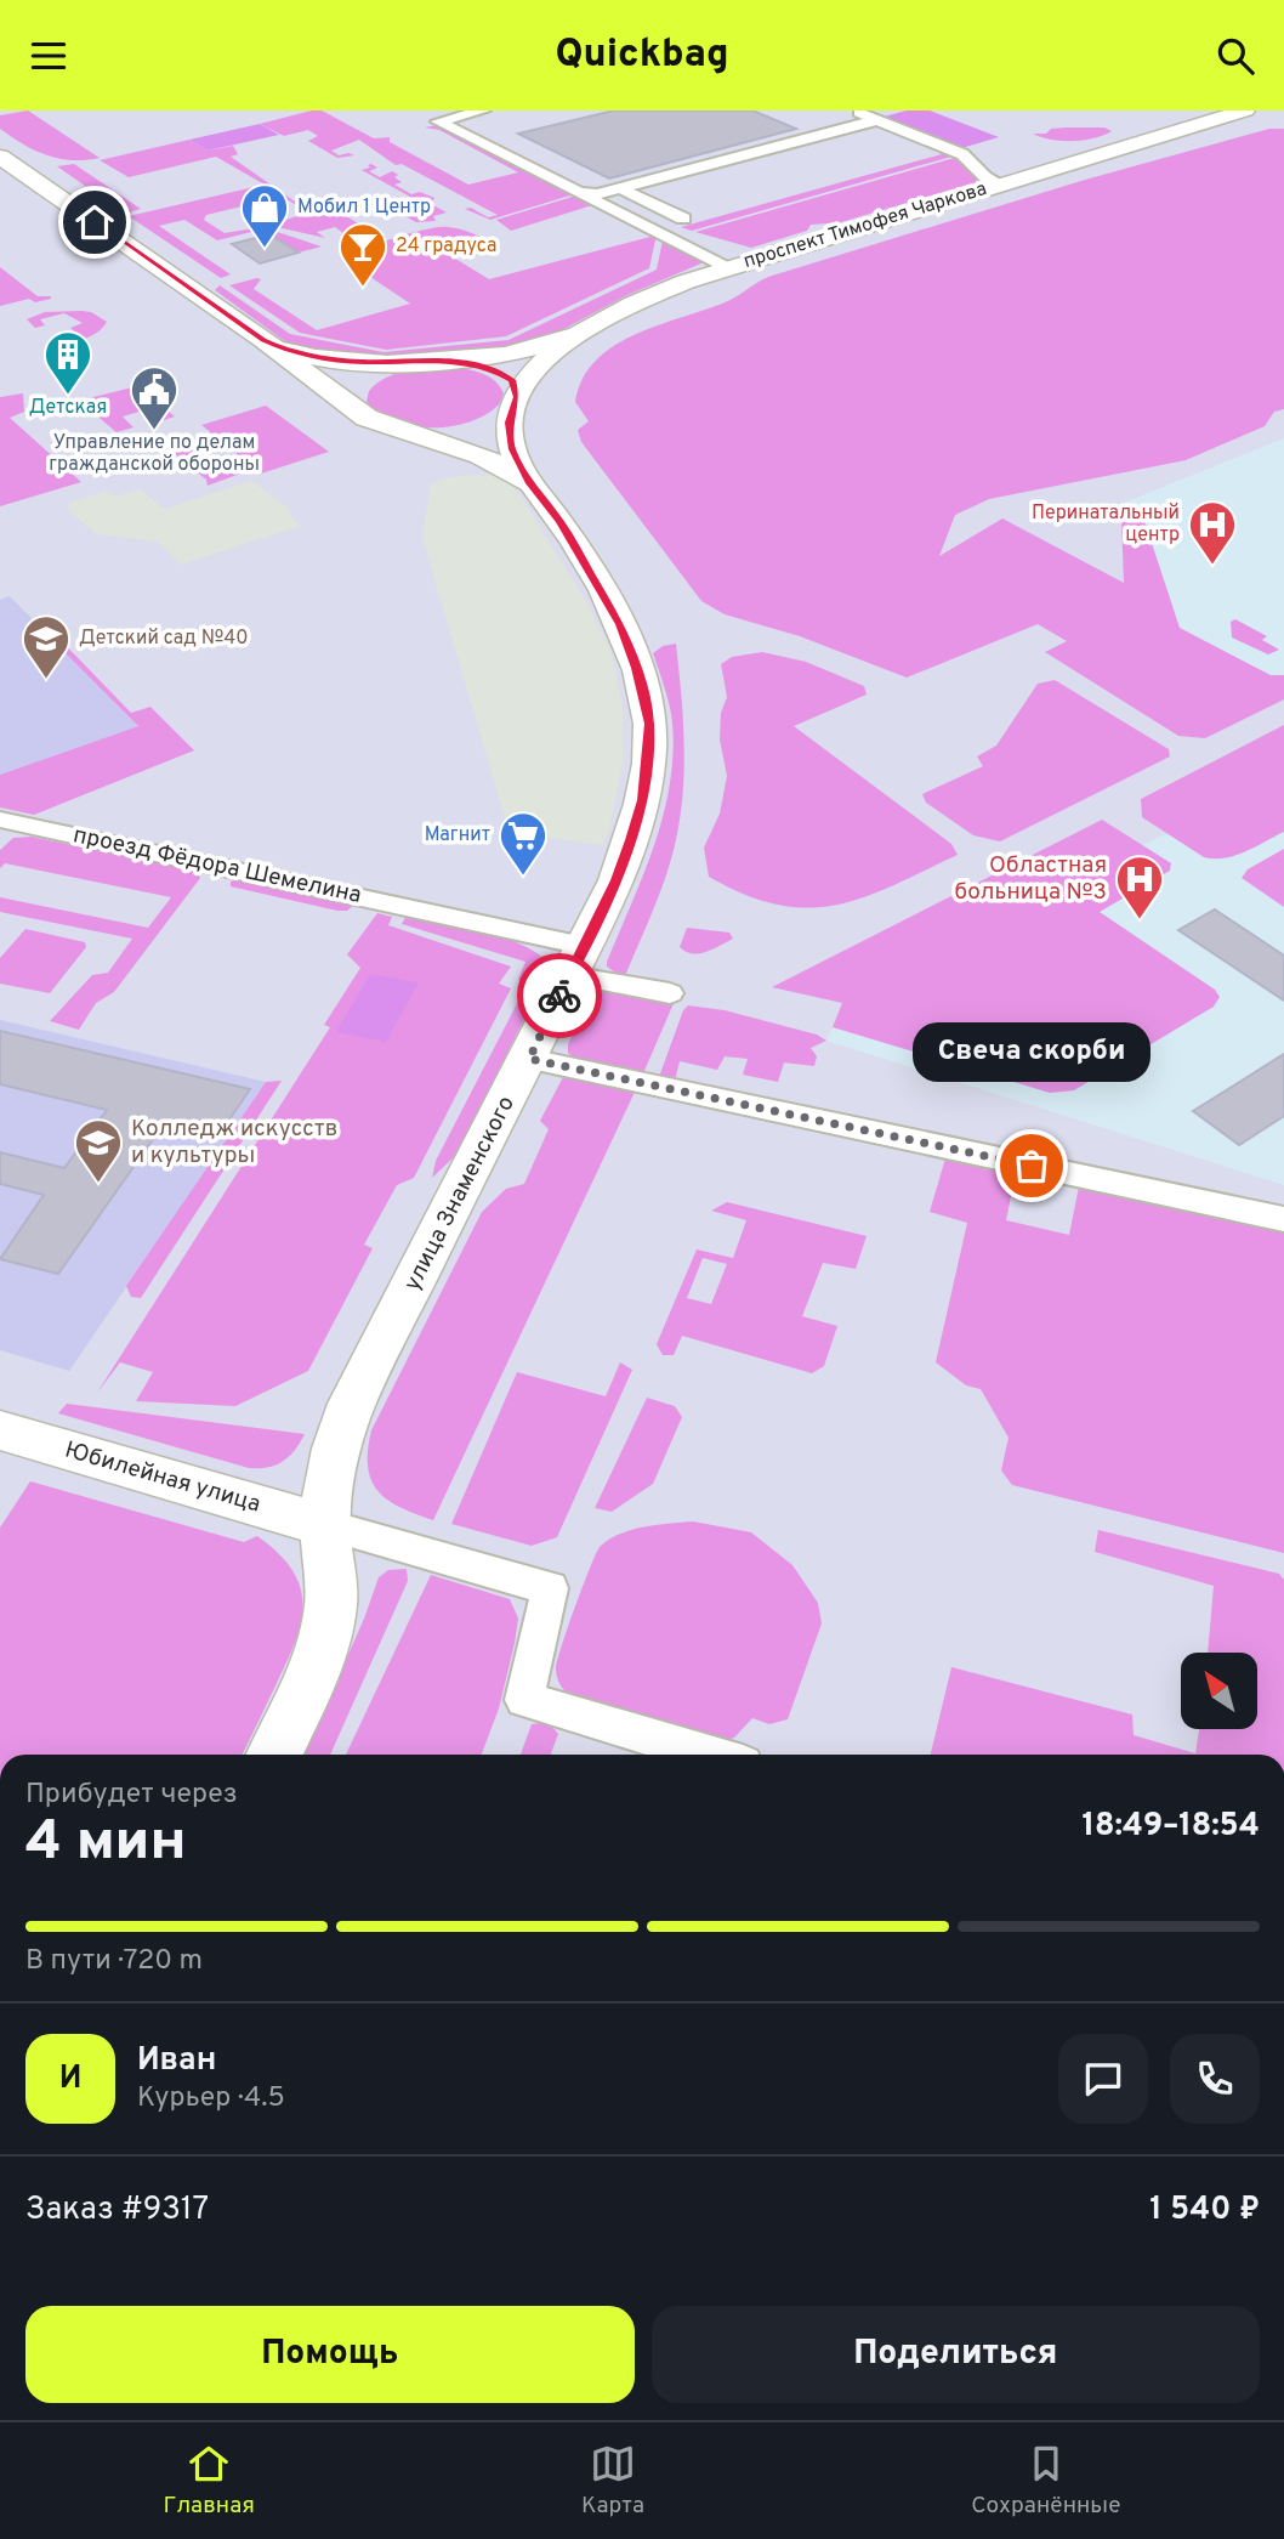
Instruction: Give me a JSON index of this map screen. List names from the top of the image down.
{
  "streets": {
    "main road": ["проспект Тимофея Чаркова", "улица Знаменского", "Юбилейная улица"],
    "street": ["проезд Фёдора Шемелина"]
  },
  "crossings": [
    ["проспект Тимофея Чаркова", "улица Знаменского"],
    ["проезд Фёдора Шемелина", "улица Знаменского"],
    ["улица Знаменского", "Юбилейная улица"]
  ],
  "places": {
    "shop": ["Мобил 1 Центр"],
    "bar": ["24 градуса"],
    "building": ["Детская"],
    "public building": ["Управление по делам гражданской обороны"],
    "hospital": ["Перинатальный центр", "Областная больница №3"],
    "school or university": ["Детский сад №40", "Колледж искусств и культуры"],
    "supermarket": ["Магнит"],
    "other": ["Свеча скорби"]
  },
  "north": "top left",
  "page": {
    "header": "Quickbag",
    "bubble": "Свеча скорби",
    "heading": ["4 мин", "Прибудет через", "18:49–18:54"],
    "panel": [
      "Иван",
      "Курьер · 4.5",
      "Заказ #9317",
      "1 540 ₽"
    ],
    "bar": "В пути · 720 m",
    "round": "И",
    "buttons": ["Помощь", "Поделиться"],
    "tabs": ["Главная", "Карта", "Сохранённые"]
  }
}
